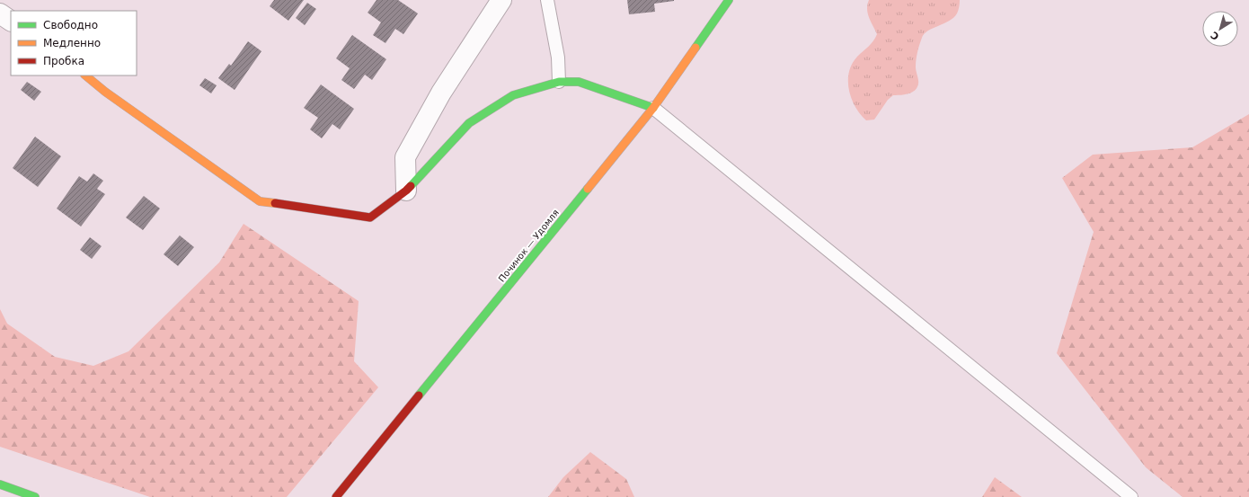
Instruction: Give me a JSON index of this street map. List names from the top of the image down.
{
  "streets": {
    "street": ["Починок — Удомля"]
  },
  "legend": ["Свободно", "Медленно", "Пробка"],
  "north": "bottom left"
}
